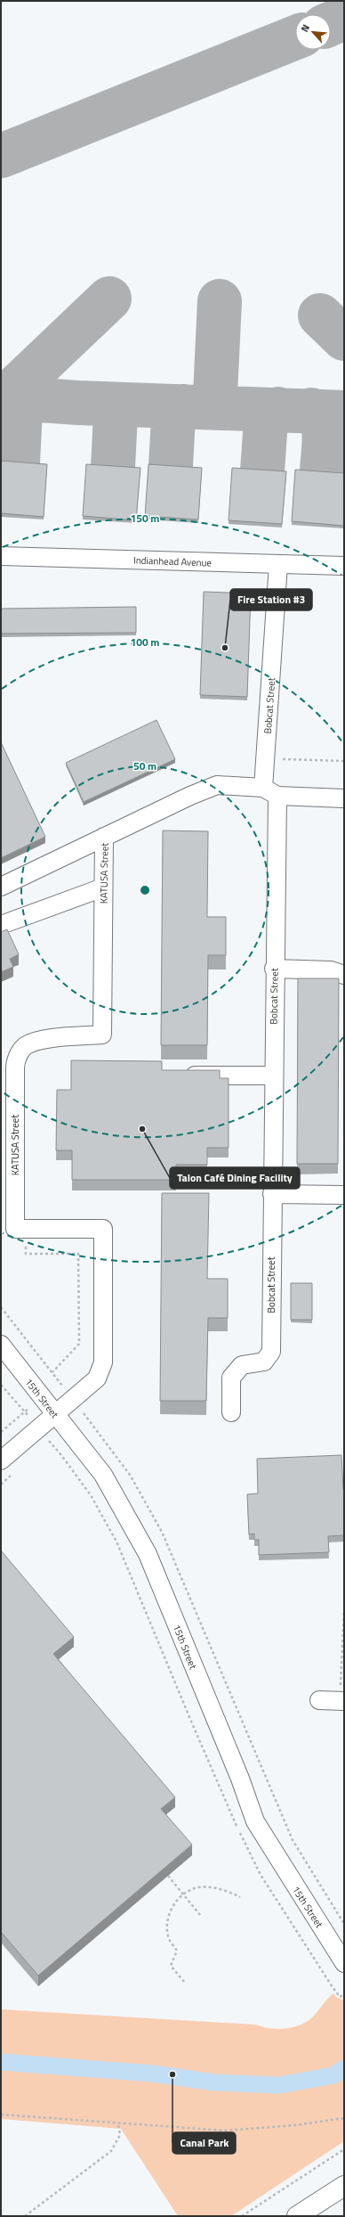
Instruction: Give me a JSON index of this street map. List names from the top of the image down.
{
  "streets": {
    "street": [
      "Indianhead Avenue",
      "Bobcat Street",
      "KATUSA Street",
      "15th Street"
    ]
  },
  "crossings": [
    ["Indianhead Avenue", "Bobcat Street"]
  ],
  "places": ["Fire Station #3", "Talon Café Dining Facility", "Canal Park"],
  "north": "top left",
  "rings": ["150 m", "100 m", "50 m"]
}
